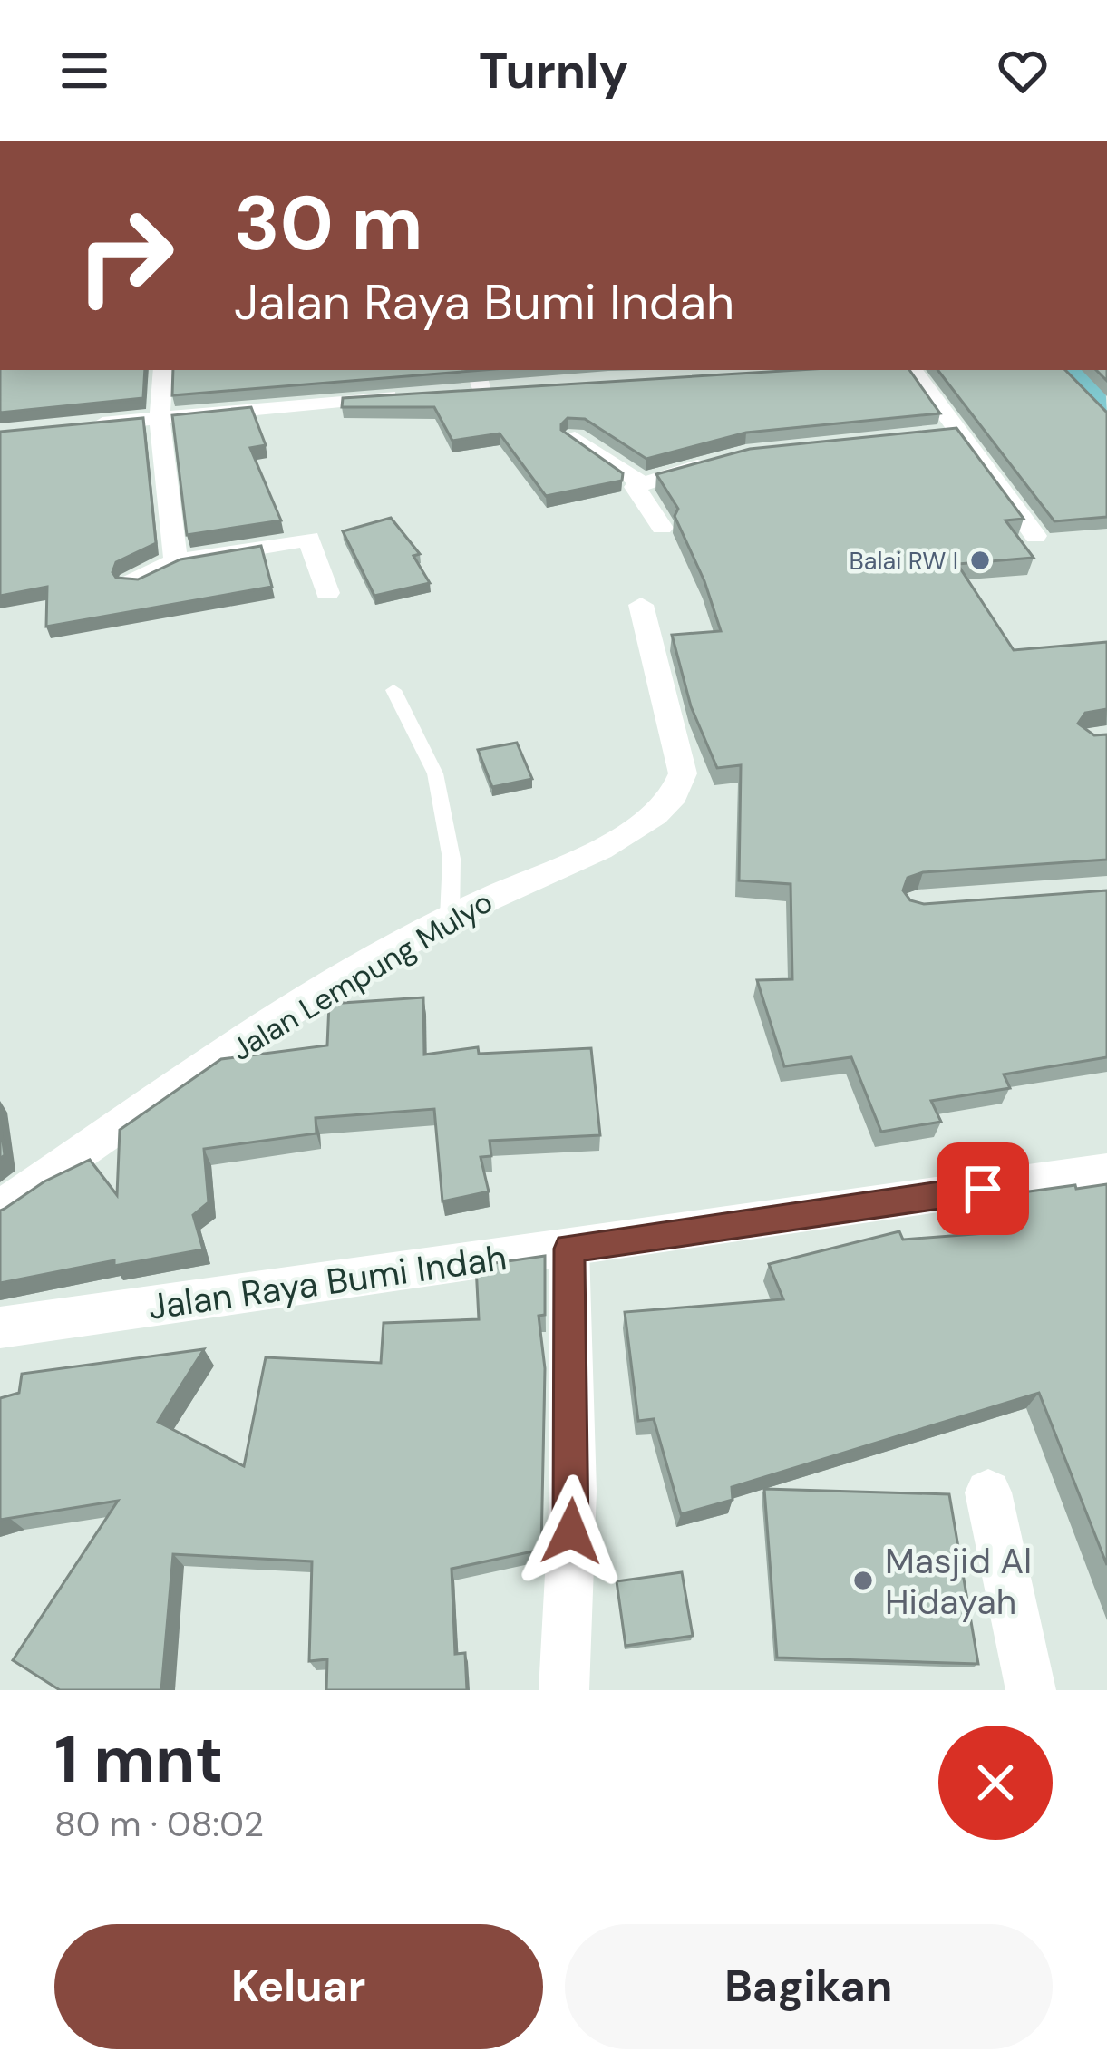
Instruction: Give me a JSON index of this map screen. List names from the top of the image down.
{
  "streets": {
    "street": ["Jalan Lempung Mulyo", "Jalan Raya Bumi Indah"]
  },
  "places": ["Balai RW I", "Masjid Al Hidayah"],
  "page": {
    "header": "Turnly",
    "turn": ["30 m", "Jalan Raya Bumi Indah"],
    "heading": ["1 mnt", "80 m · 08:02"],
    "buttons": ["Keluar", "Bagikan"]
  }
}
